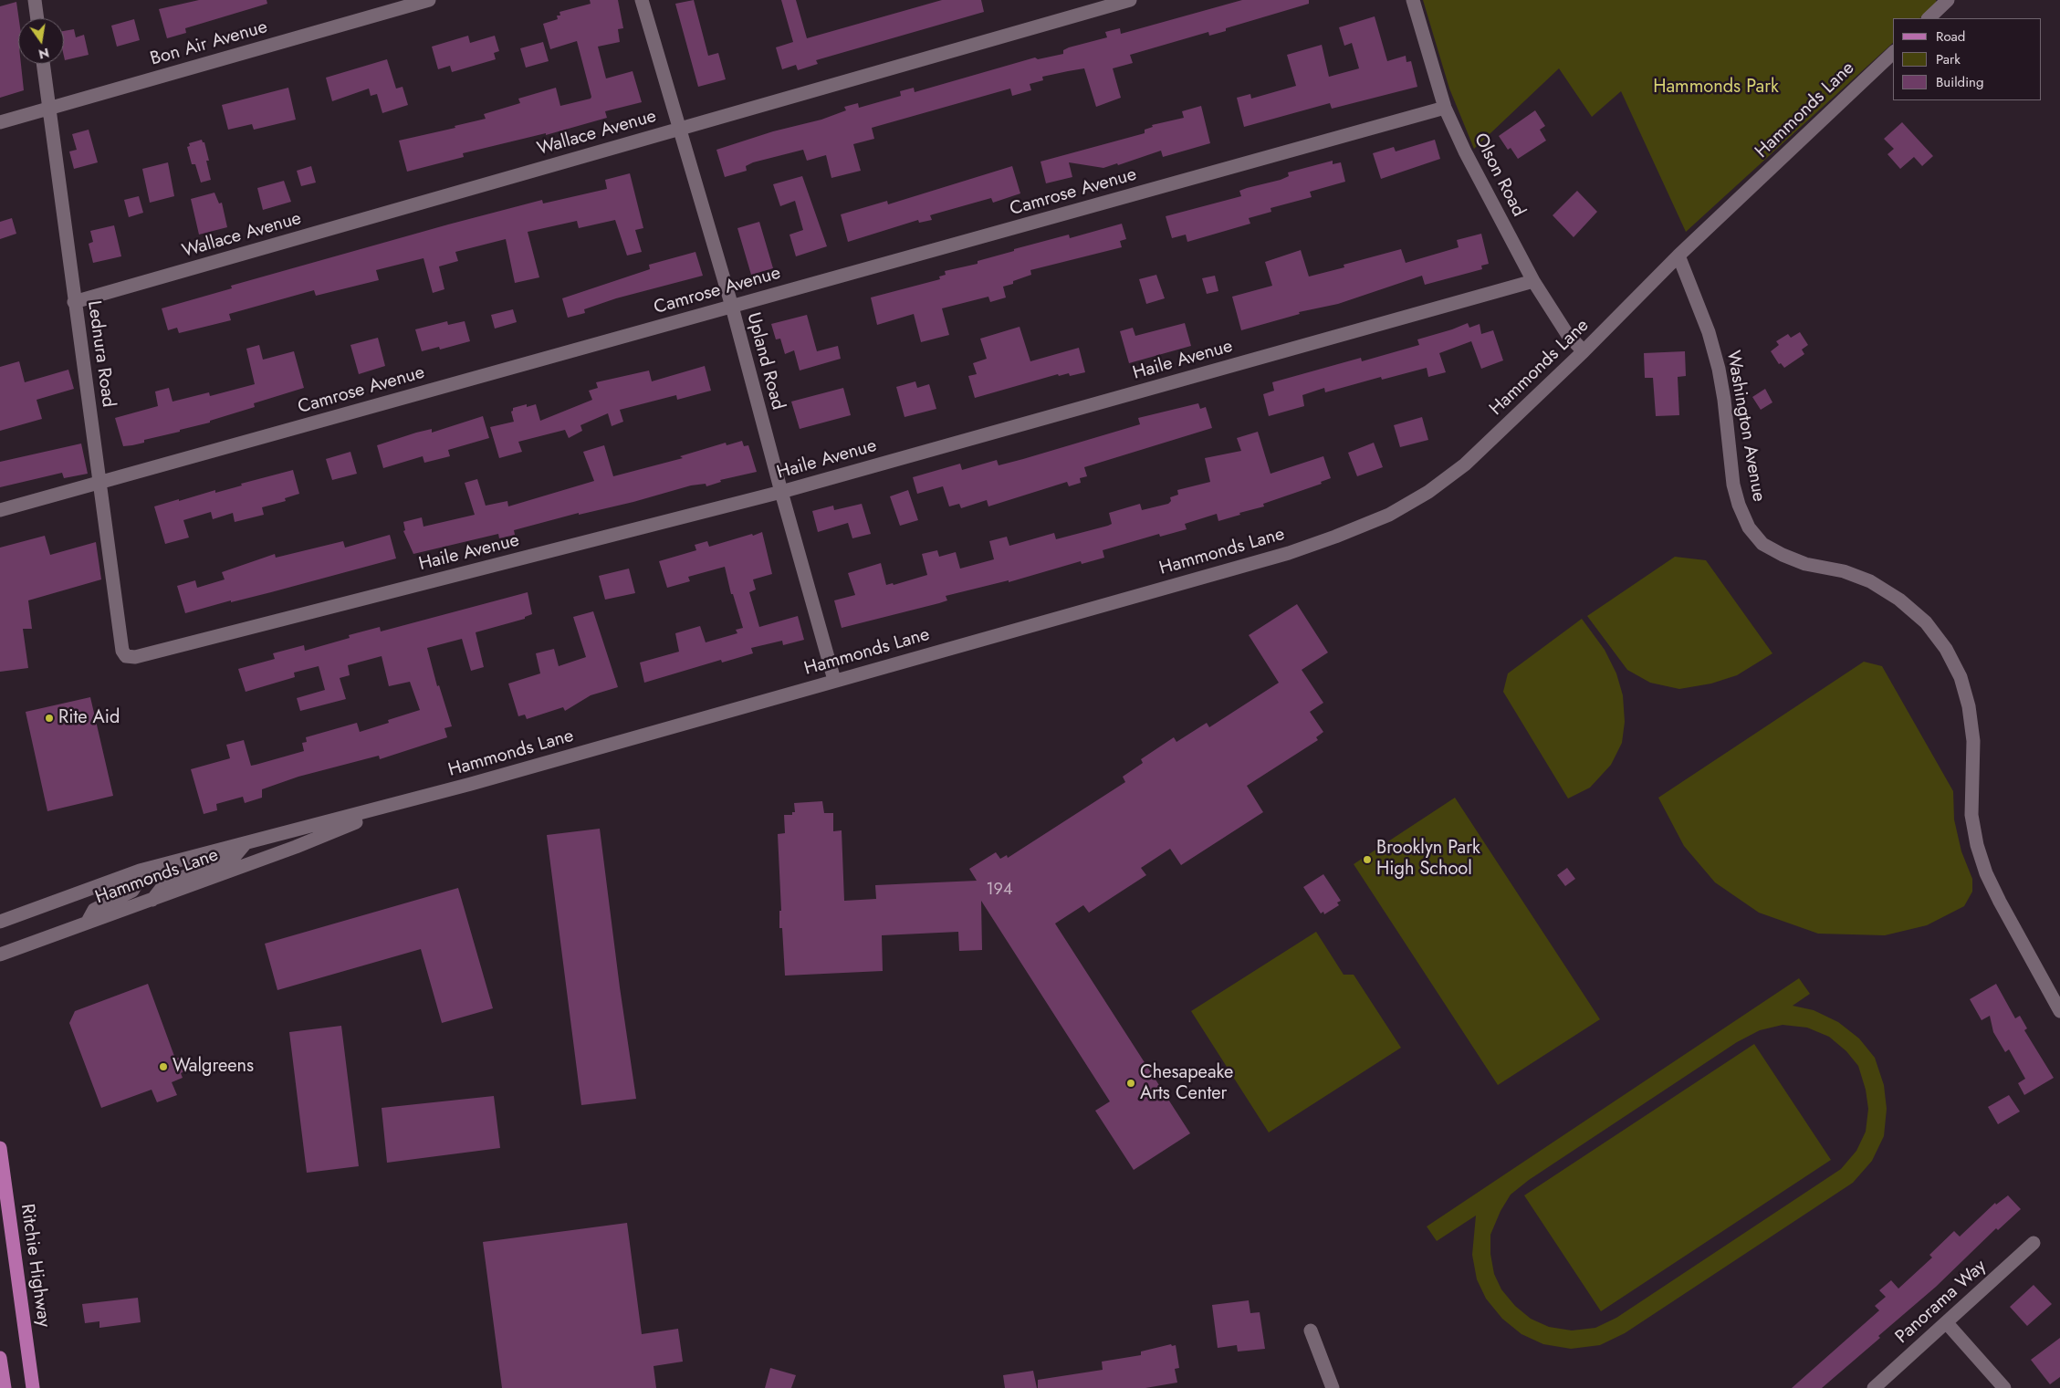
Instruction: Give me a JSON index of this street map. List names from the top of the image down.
{
  "streets": {
    "main road": ["Ritchie Highway"],
    "street": [
      "Bon Air Avenue",
      "Hammonds Lane",
      "Wallace Avenue",
      "Olson Road",
      "Camrose Avenue",
      "Lednura Road",
      "Haile Avenue",
      "Upland Road",
      "Washington Avenue",
      "Panorama Way"
    ]
  },
  "crossings": [
    ["Bon Air Avenue", "Lednura Road"],
    ["Hammonds Lane", "Olson Road"],
    ["Hammonds Lane", "Upland Road"],
    ["Hammonds Lane", "Washington Avenue"],
    ["Wallace Avenue", "Lednura Road"],
    ["Wallace Avenue", "Upland Road"],
    ["Olson Road", "Camrose Avenue"],
    ["Olson Road", "Haile Avenue"],
    ["Camrose Avenue", "Lednura Road"],
    ["Camrose Avenue", "Upland Road"],
    ["Lednura Road", "Haile Avenue"],
    ["Haile Avenue", "Upland Road"]
  ],
  "parks": ["Hammonds Park"],
  "places": [
    "Rite Aid",
    "Brooklyn Park High School",
    "Walgreens",
    "Chesapeake Arts Center"
  ],
  "house_numbers": ["194"],
  "legend": ["Road", "Park", "Building"],
  "north": "bottom"
}
